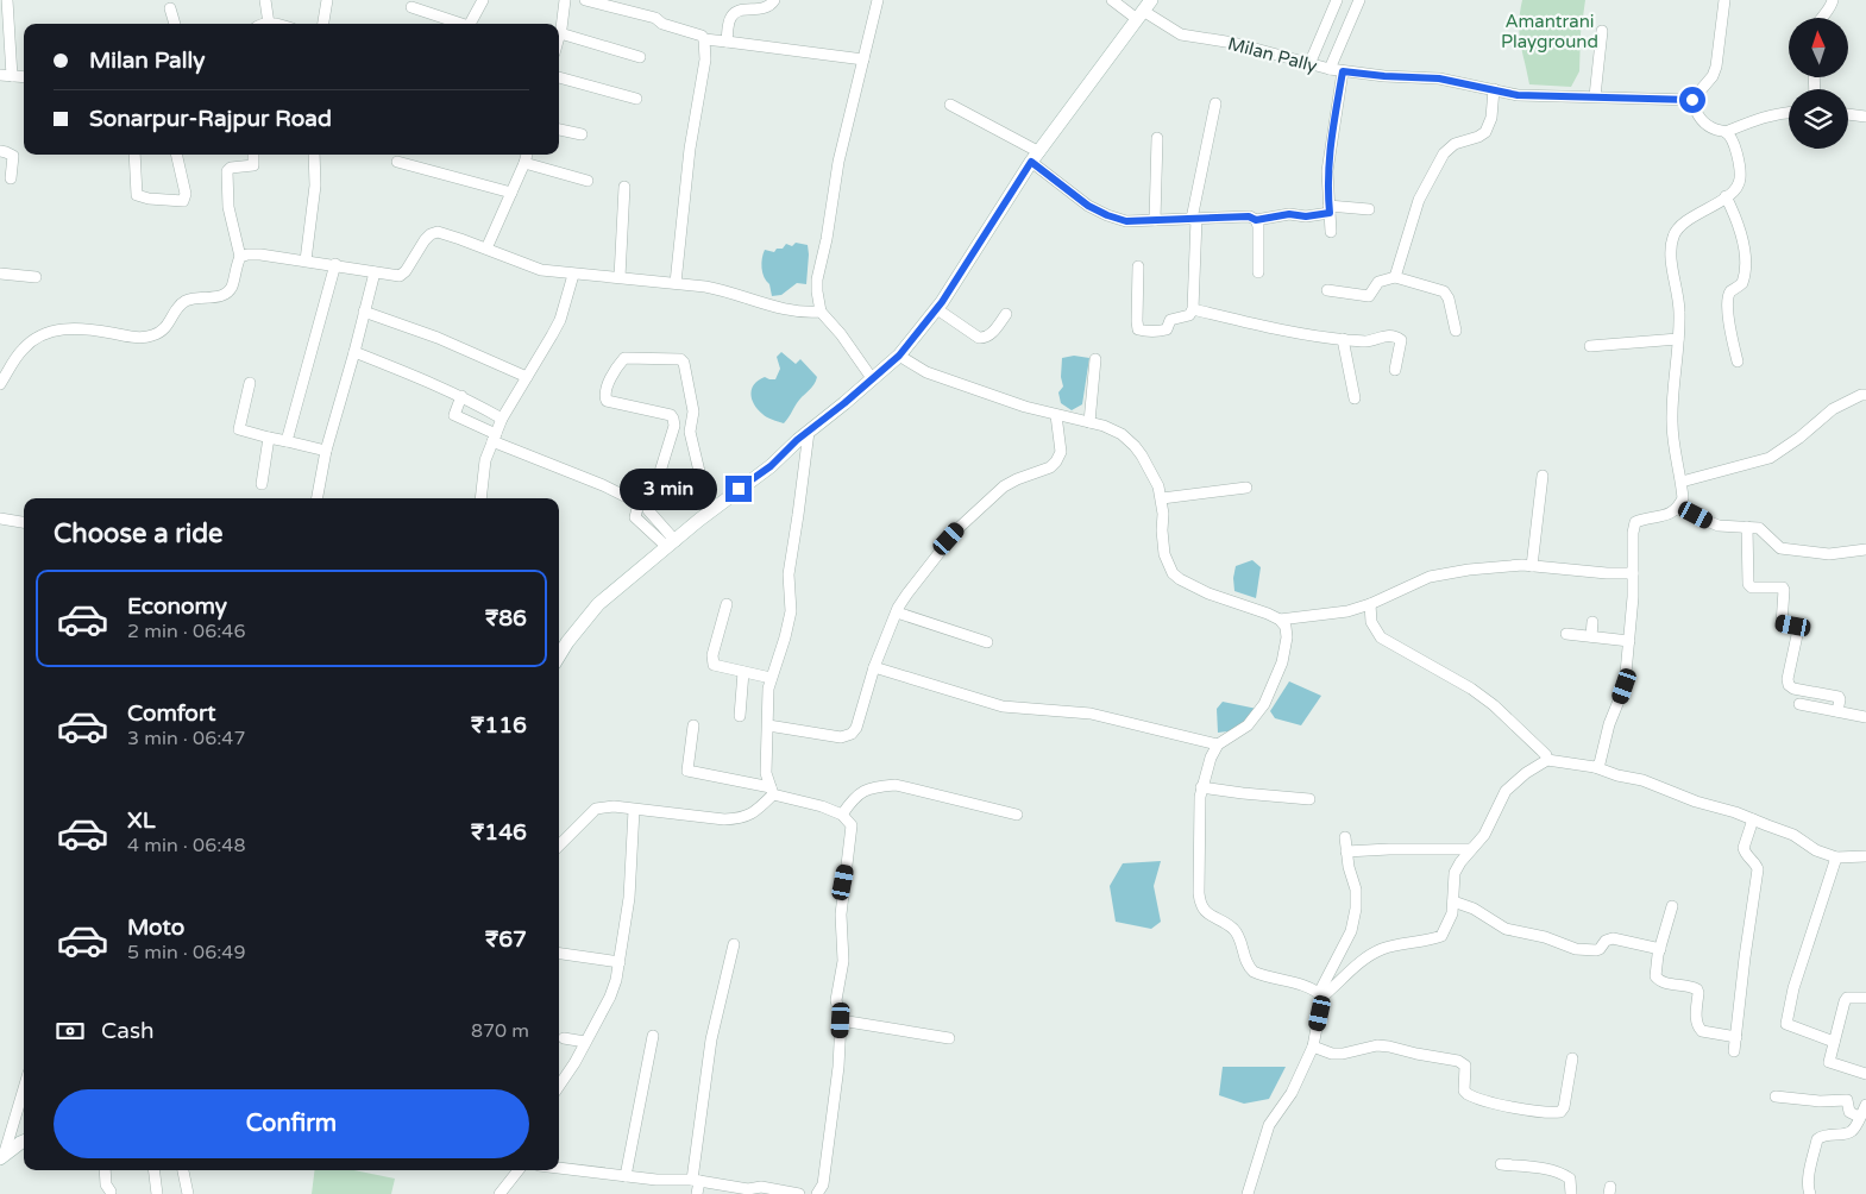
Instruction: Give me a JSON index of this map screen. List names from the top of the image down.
{
  "streets": {
    "street": ["Milan Pally"]
  },
  "parks": ["Amantrani Playground"],
  "north": "top",
  "page": {
    "banner": ["Milan Pally", "Sonarpur-Rajpur Road"],
    "bubble": "3 min",
    "heading": "Choose a ride",
    "list": [
      {
        "name": "Economy",
        "note": "2 min · 06:46",
        "value": "₹86"
      },
      {
        "name": "Comfort",
        "note": "3 min · 06:47",
        "value": "₹116"
      },
      {
        "name": "XL",
        "note": "4 min · 06:48",
        "value": "₹146"
      },
      {
        "name": "Moto",
        "note": "5 min · 06:49",
        "value": "₹67"
      }
    ],
    "pay": ["Cash", "870 m"],
    "buttons": "Confirm"
  }
}
